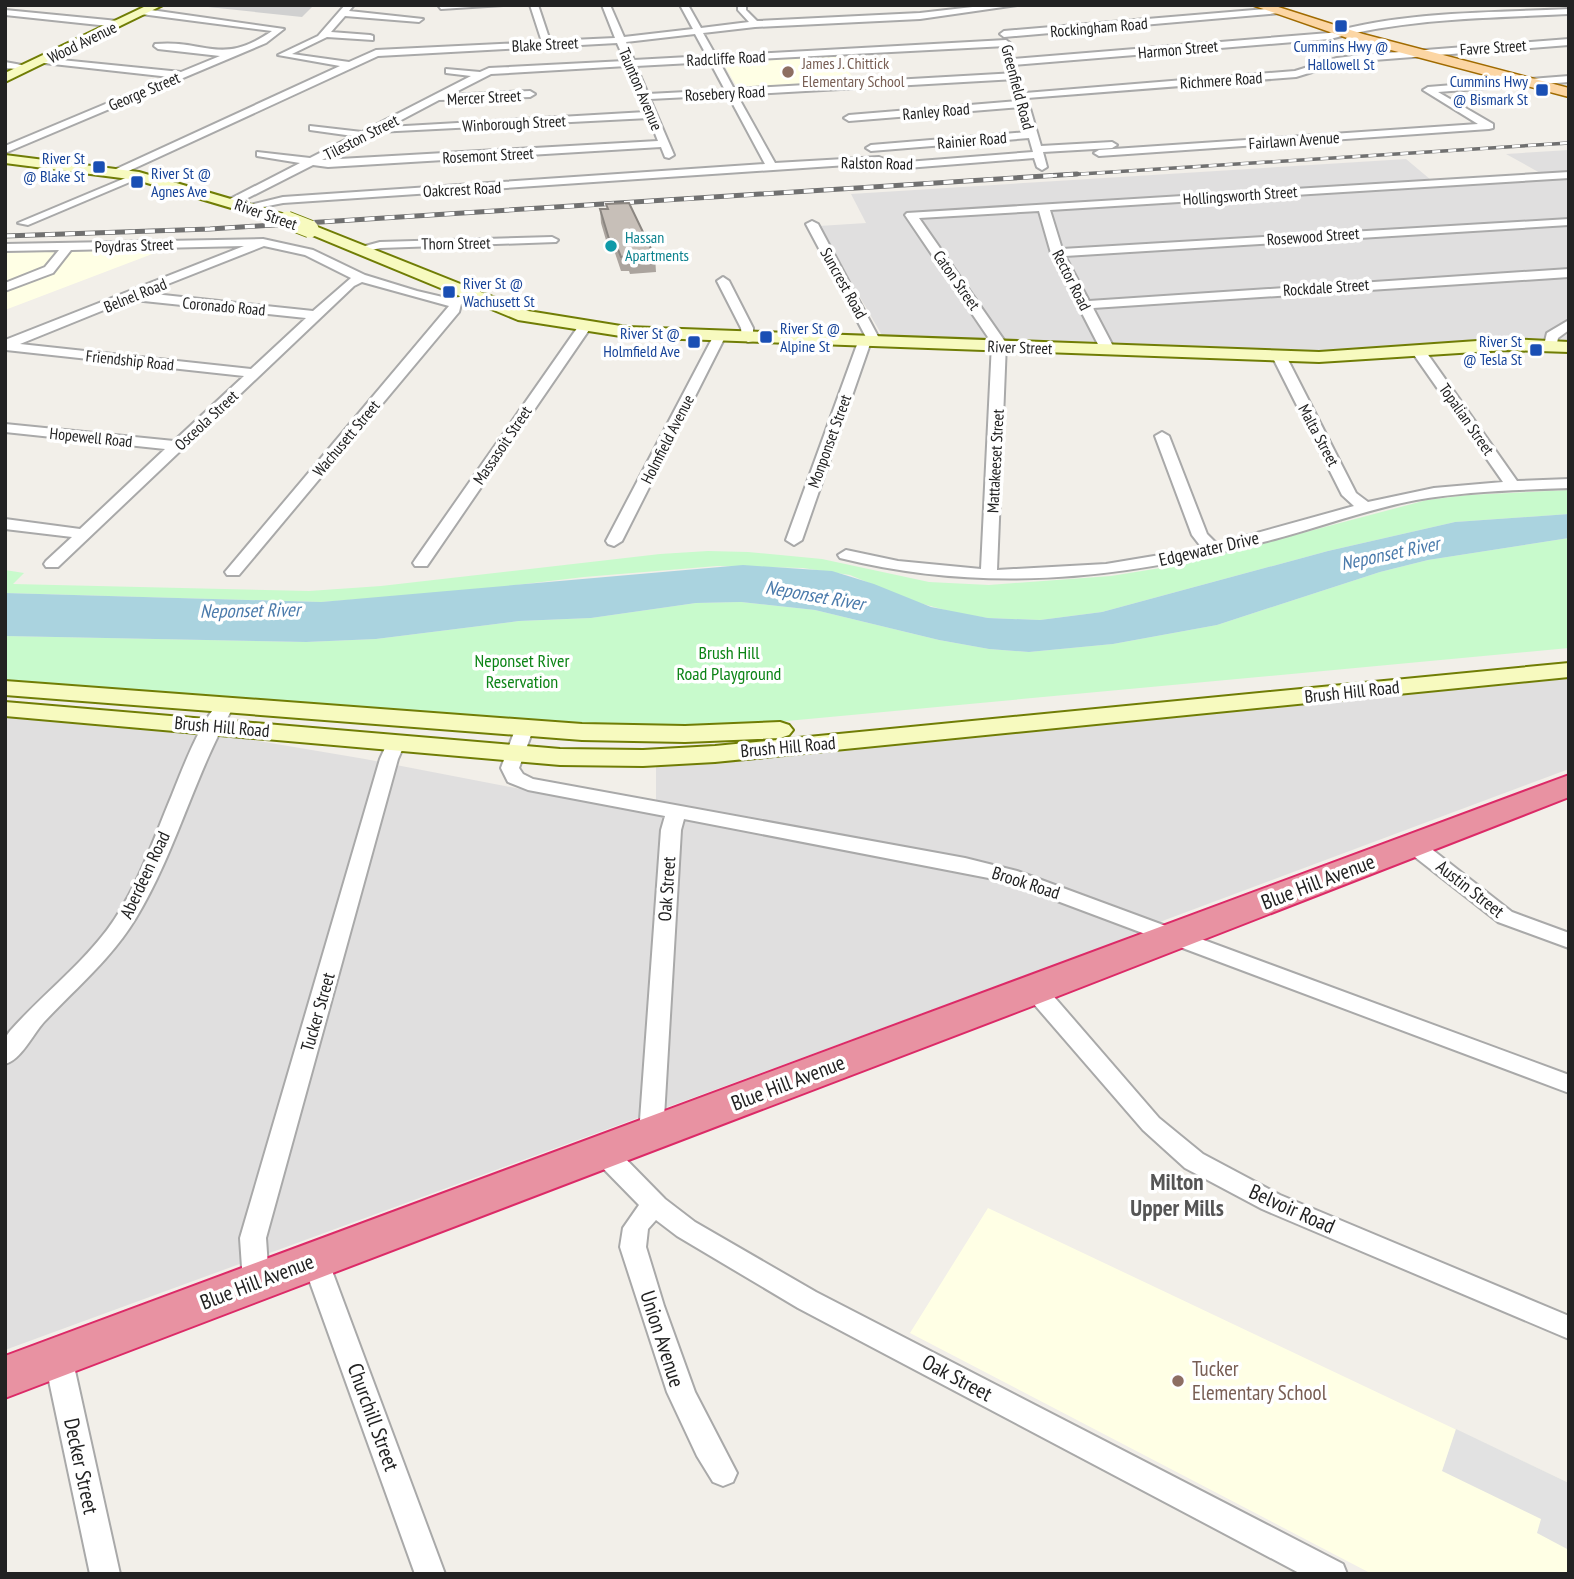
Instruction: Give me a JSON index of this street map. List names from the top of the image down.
{
  "streets": {
    "highway": ["Blue Hill Avenue"],
    "main road": ["Wood Avenue", "River Street", "Brush Hill Road"],
    "street": [
      "Rockingham Road",
      "Blake Street",
      "Favre Street",
      "Harmon Street",
      "Radcliffe Road",
      "Richmere Road",
      "Greenfield Road",
      "Taunton Avenue",
      "George Street",
      "Rosebery Road",
      "Mercer Street",
      "Ranley Road",
      "Winborough Street",
      "Tileston Street",
      "Rainier Road",
      "Fairlawn Avenue",
      "Rosemont Street",
      "Ralston Road",
      "Oakcrest Road",
      "Hollingsworth Street",
      "Rosewood Street",
      "Thorn Street",
      "Poydras Street",
      "Caton Street",
      "Rector Road",
      "Suncrest Road",
      "Rockdale Street",
      "Belnel Road",
      "Coronado Road",
      "Friendship Road",
      "Topalian Street",
      "Osceola Street",
      "Malta Street",
      "Hopewell Road",
      "Wachusett Street",
      "Holmfield Avenue",
      "Monponset Street",
      "Massasoit Street",
      "Mattakeeset Street",
      "Edgewater Drive",
      "Aberdeen Road",
      "Brook Road",
      "Oak Street",
      "Austin Street",
      "Tucker Street",
      "Belvoir Road",
      "Union Avenue",
      "Churchill Street",
      "Decker Street"
    ]
  },
  "crossings": [
    ["Rockingham Road", "Radcliffe Road"],
    ["Rockingham Road", "Greenfield Road"],
    ["Wood Avenue", "George Street"],
    ["Blake Street", "Greenfield Road"],
    ["Blake Street", "Taunton Avenue"],
    ["Blake Street", "River Street"],
    ["Favre Street", "Richmere Road"],
    ["Harmon Street", "Greenfield Road"],
    ["Radcliffe Road", "Greenfield Road"],
    ["Radcliffe Road", "Taunton Avenue"],
    ["Radcliffe Road", "Tileston Street"],
    ["Richmere Road", "Greenfield Road"],
    ["Richmere Road", "Ranley Road"],
    ["Greenfield Road", "Rosebery Road"],
    ["Greenfield Road", "Ranley Road"],
    ["Greenfield Road", "Rainier Road"],
    ["Greenfield Road", "Ralston Road"],
    ["Taunton Avenue", "Rosebery Road"],
    ["Taunton Avenue", "Winborough Street"],
    ["Taunton Avenue", "Rosemont Street"],
    ["Taunton Avenue", "Ralston Road"],
    ["Taunton Avenue", "Oakcrest Road"],
    ["Mercer Street", "Tileston Street"],
    ["Ranley Road", "Rainier Road"],
    ["Winborough Street", "Tileston Street"],
    ["Tileston Street", "Rosemont Street"],
    ["Tileston Street", "River Street"],
    ["Ralston Road", "Oakcrest Road"],
    ["Oakcrest Road", "River Street"],
    ["Hollingsworth Street", "Caton Street"],
    ["Hollingsworth Street", "Rector Road"],
    ["River Street", "Thorn Street"],
    ["River Street", "Poydras Street"],
    ["River Street", "Caton Street"],
    ["River Street", "Rector Road"],
    ["River Street", "Suncrest Road"],
    ["River Street", "Belnel Road"],
    ["River Street", "Topalian Street"],
    ["River Street", "Osceola Street"],
    ["River Street", "Malta Street"],
    ["River Street", "Wachusett Street"],
    ["River Street", "Holmfield Avenue"],
    ["River Street", "Monponset Street"],
    ["River Street", "Massasoit Street"],
    ["River Street", "Mattakeeset Street"],
    ["Rosewood Street", "Rector Road"],
    ["Poydras Street", "Belnel Road"],
    ["Caton Street", "Mattakeeset Street"],
    ["Rector Road", "Rockdale Street"],
    ["Suncrest Road", "Monponset Street"],
    ["Belnel Road", "Coronado Road"],
    ["Belnel Road", "Friendship Road"],
    ["Coronado Road", "Osceola Street"],
    ["Friendship Road", "Osceola Street"],
    ["Topalian Street", "Edgewater Drive"],
    ["Osceola Street", "Hopewell Road"],
    ["Malta Street", "Edgewater Drive"],
    ["Mattakeeset Street", "Edgewater Drive"],
    ["Brush Hill Road", "Aberdeen Road"],
    ["Brush Hill Road", "Brook Road"],
    ["Brush Hill Road", "Tucker Street"],
    ["Blue Hill Avenue", "Brook Road"],
    ["Blue Hill Avenue", "Oak Street"],
    ["Blue Hill Avenue", "Austin Street"],
    ["Blue Hill Avenue", "Tucker Street"],
    ["Blue Hill Avenue", "Belvoir Road"],
    ["Blue Hill Avenue", "Churchill Street"],
    ["Blue Hill Avenue", "Decker Street"],
    ["Brook Road", "Oak Street"],
    ["Oak Street", "Union Avenue"]
  ],
  "districts": ["Milton Upper Mills"],
  "water": ["Neponset River"],
  "parks": ["Brush Hill Road Playground", "Neponset River Reservation"],
  "places": {
    "transit": [
      "Cummins Hwy @ Hallowell St",
      "Cummins Hwy @ Bismark St",
      "River St @ Blake St",
      "River St @ Agnes Ave",
      "River St @ Wachusett St",
      "River St @ Alpine St",
      "River St @ Holmfield Ave",
      "River St @ Tesla St"
    ],
    "other": ["James J. Chittick Elementary School", "Hassan Apartments", "Tucker Elementary School"]
  }
}
